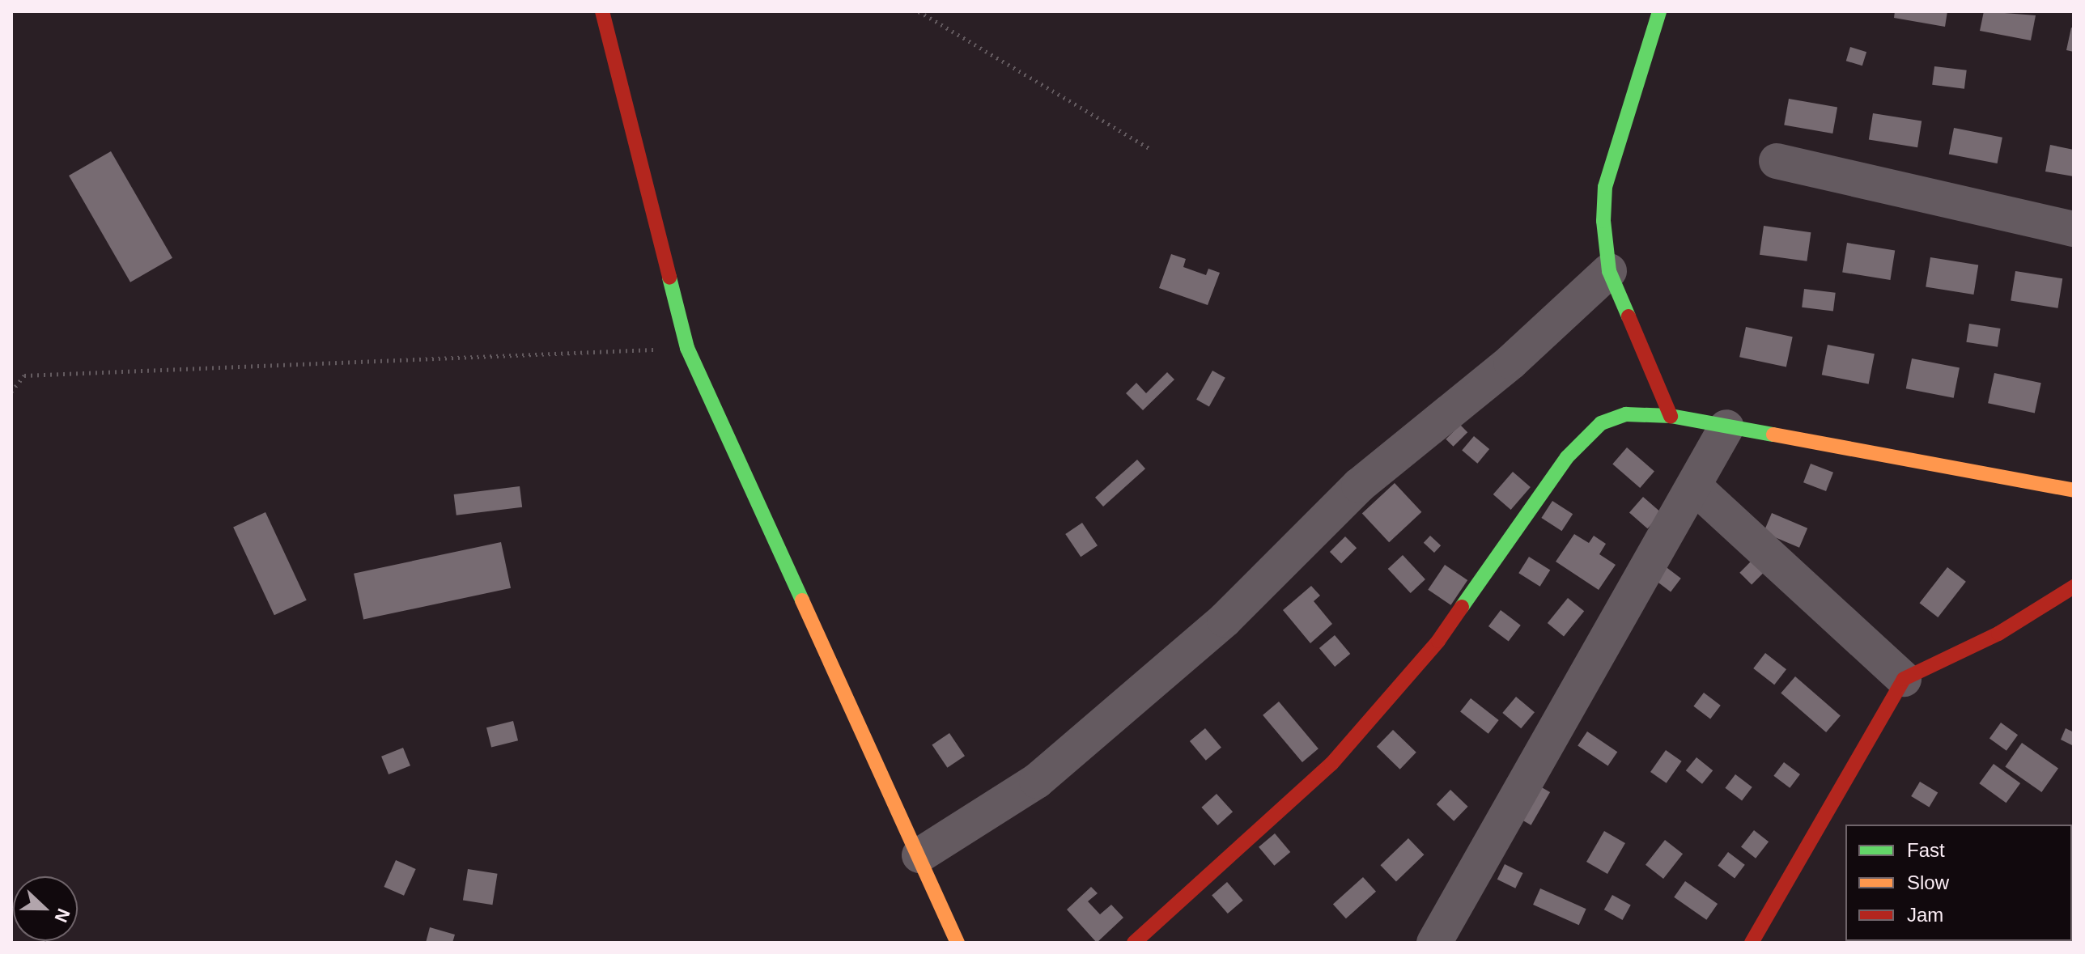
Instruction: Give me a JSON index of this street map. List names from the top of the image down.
{
  "legend": ["Fast", "Slow", "Jam"],
  "north": "right"
}
